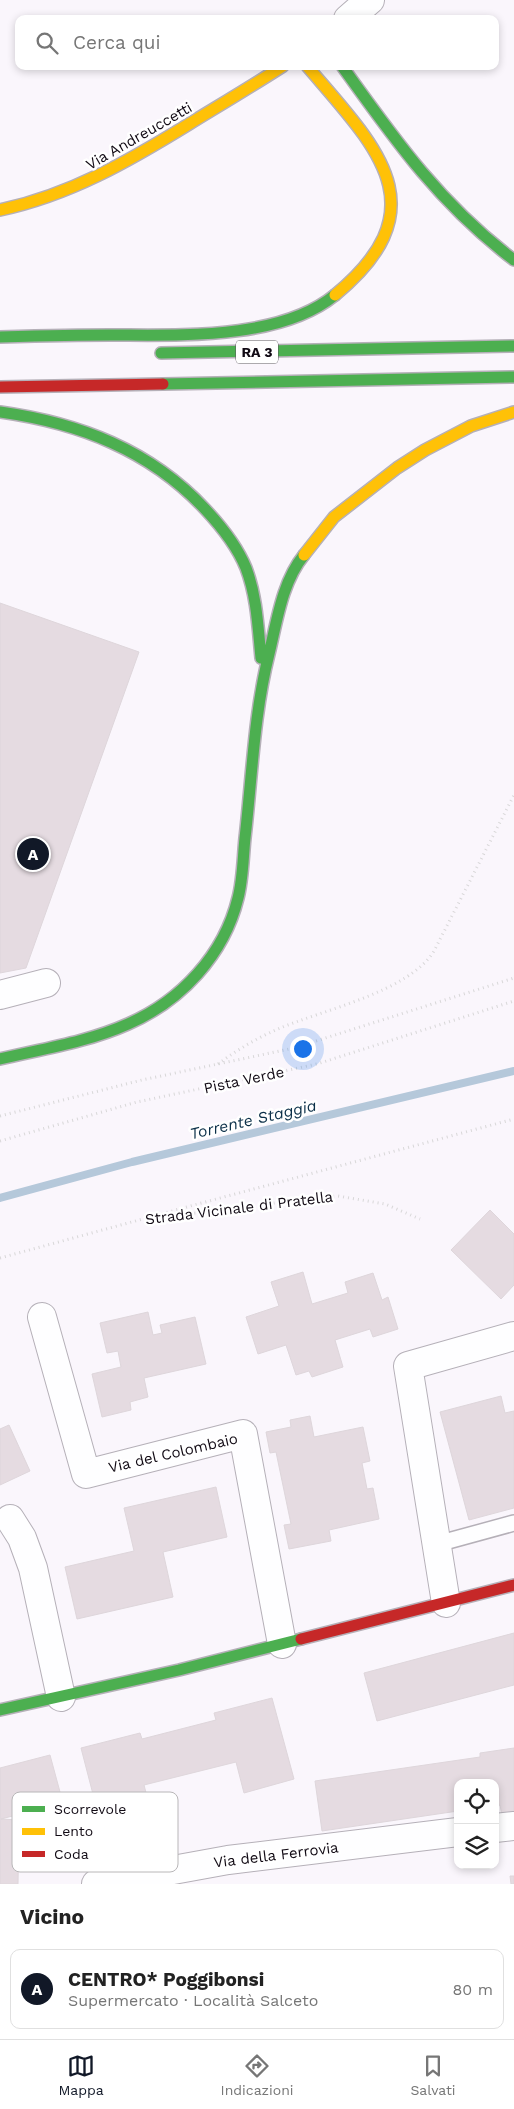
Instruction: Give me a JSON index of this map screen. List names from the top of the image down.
{
  "streets": {
    "main road": ["Via Andreuccetti", "RA 3"],
    "street": ["Via del Colombaio", "Via della Ferrovia"],
    "path": ["Pista Verde", "Strada Vicinale di Pratella"]
  },
  "water": ["Torrente Staggia"],
  "legend": ["Scorrevole", "Lento", "Coda"],
  "page": {
    "search": "Cerca qui",
    "pins": "A",
    "heading": "Vicino",
    "list": [
      {
        "mark": "A",
        "name": "CENTRO* Poggibonsi",
        "note": "Supermercato · Località Salceto",
        "value": "80 m"
      }
    ],
    "nav": ["Mappa", "Indicazioni", "Salvati"]
  }
}
